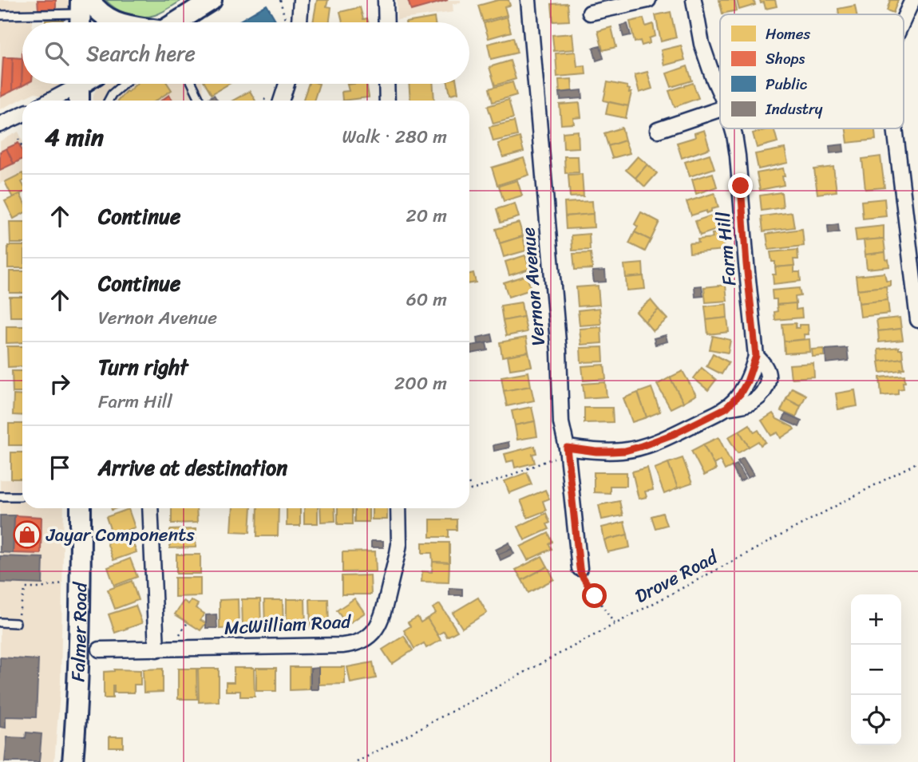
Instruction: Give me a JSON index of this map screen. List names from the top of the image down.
{
  "streets": {
    "main road": ["Falmer Road"],
    "street": ["Farm Hill", "Vernon Avenue", "McWilliam Road"],
    "path": ["Drove Road"]
  },
  "crossings": [
    ["Farm Hill", "Vernon Avenue"]
  ],
  "places": {
    "shop": ["Jayar Components"]
  },
  "legend": [
    "Homes",
    "Shops",
    "Public",
    "Industry"
  ],
  "page": {
    "search": "Search here",
    "heading": ["4 min", "Walk · 280 m"],
    "list": [
      ["Continue", "20 m"],
      ["Continue", "Vernon Avenue", "60 m"],
      ["Turn right", "Farm Hill", "200 m"],
      "Arrive at destination"
    ],
    "map_buttons": ["+", "−"]
  }
}
